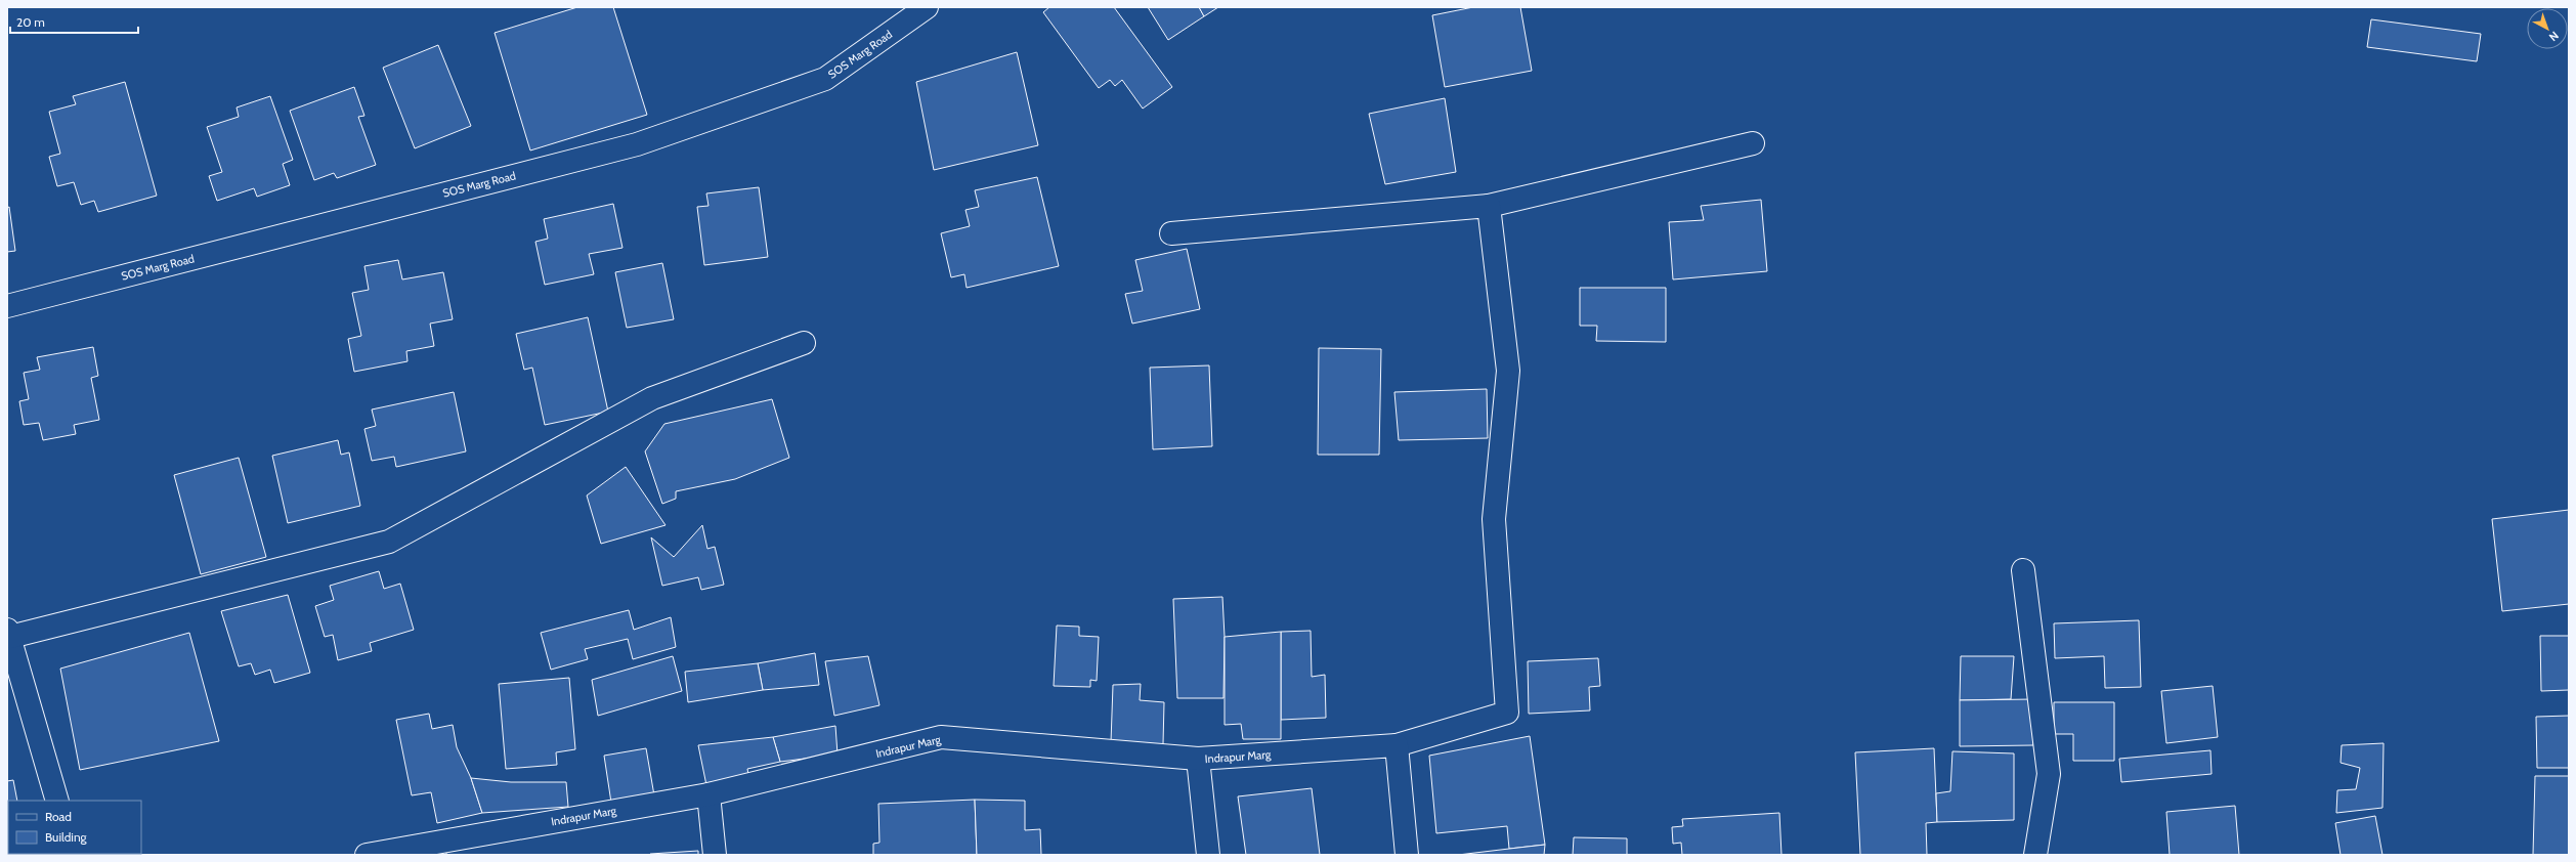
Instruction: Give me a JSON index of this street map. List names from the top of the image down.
{
  "streets": {
    "street": ["SOS Marg Road", "Indrapur Marg"]
  },
  "legend": ["Road", "Building"],
  "scale_bar": "20 m",
  "north": "bottom right"
}
